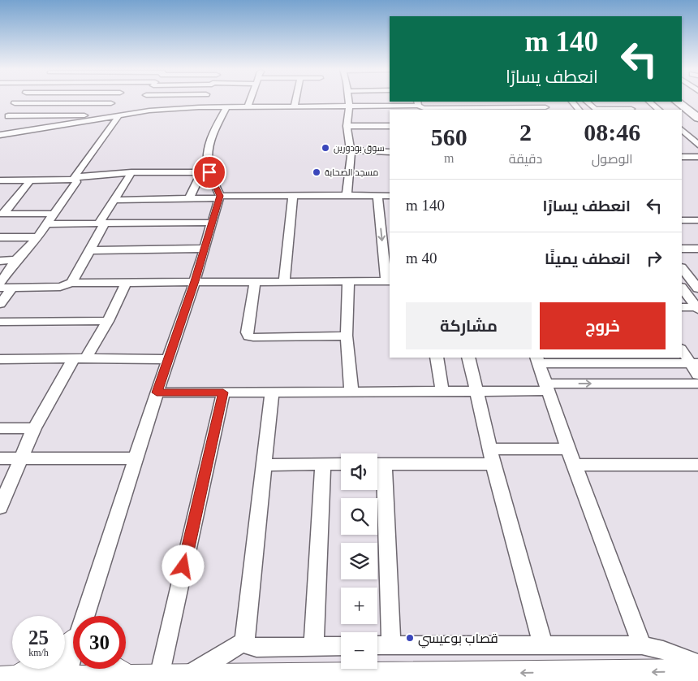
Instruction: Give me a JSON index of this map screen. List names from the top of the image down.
{
  "places": ["سوق بودورين", "مسجد الصحابة", "قصاب بوعيسي"],
  "page": {
    "turn": ["140 m", "انعطف يسارًا"],
    "eta": [
      "08:46",
      "الوصول",
      "2",
      "دقيقة",
      "560",
      "m"
    ],
    "list": [
      {
        "name": "انعطف يسارًا",
        "value": "140 m"
      },
      {
        "name": "انعطف يمينًا",
        "value": "40 m"
      }
    ],
    "buttons": ["خروج", "مشاركة"],
    "map_buttons": ["+", "−"],
    "speed": "25 km/h",
    "limit": "30"
  }
}
